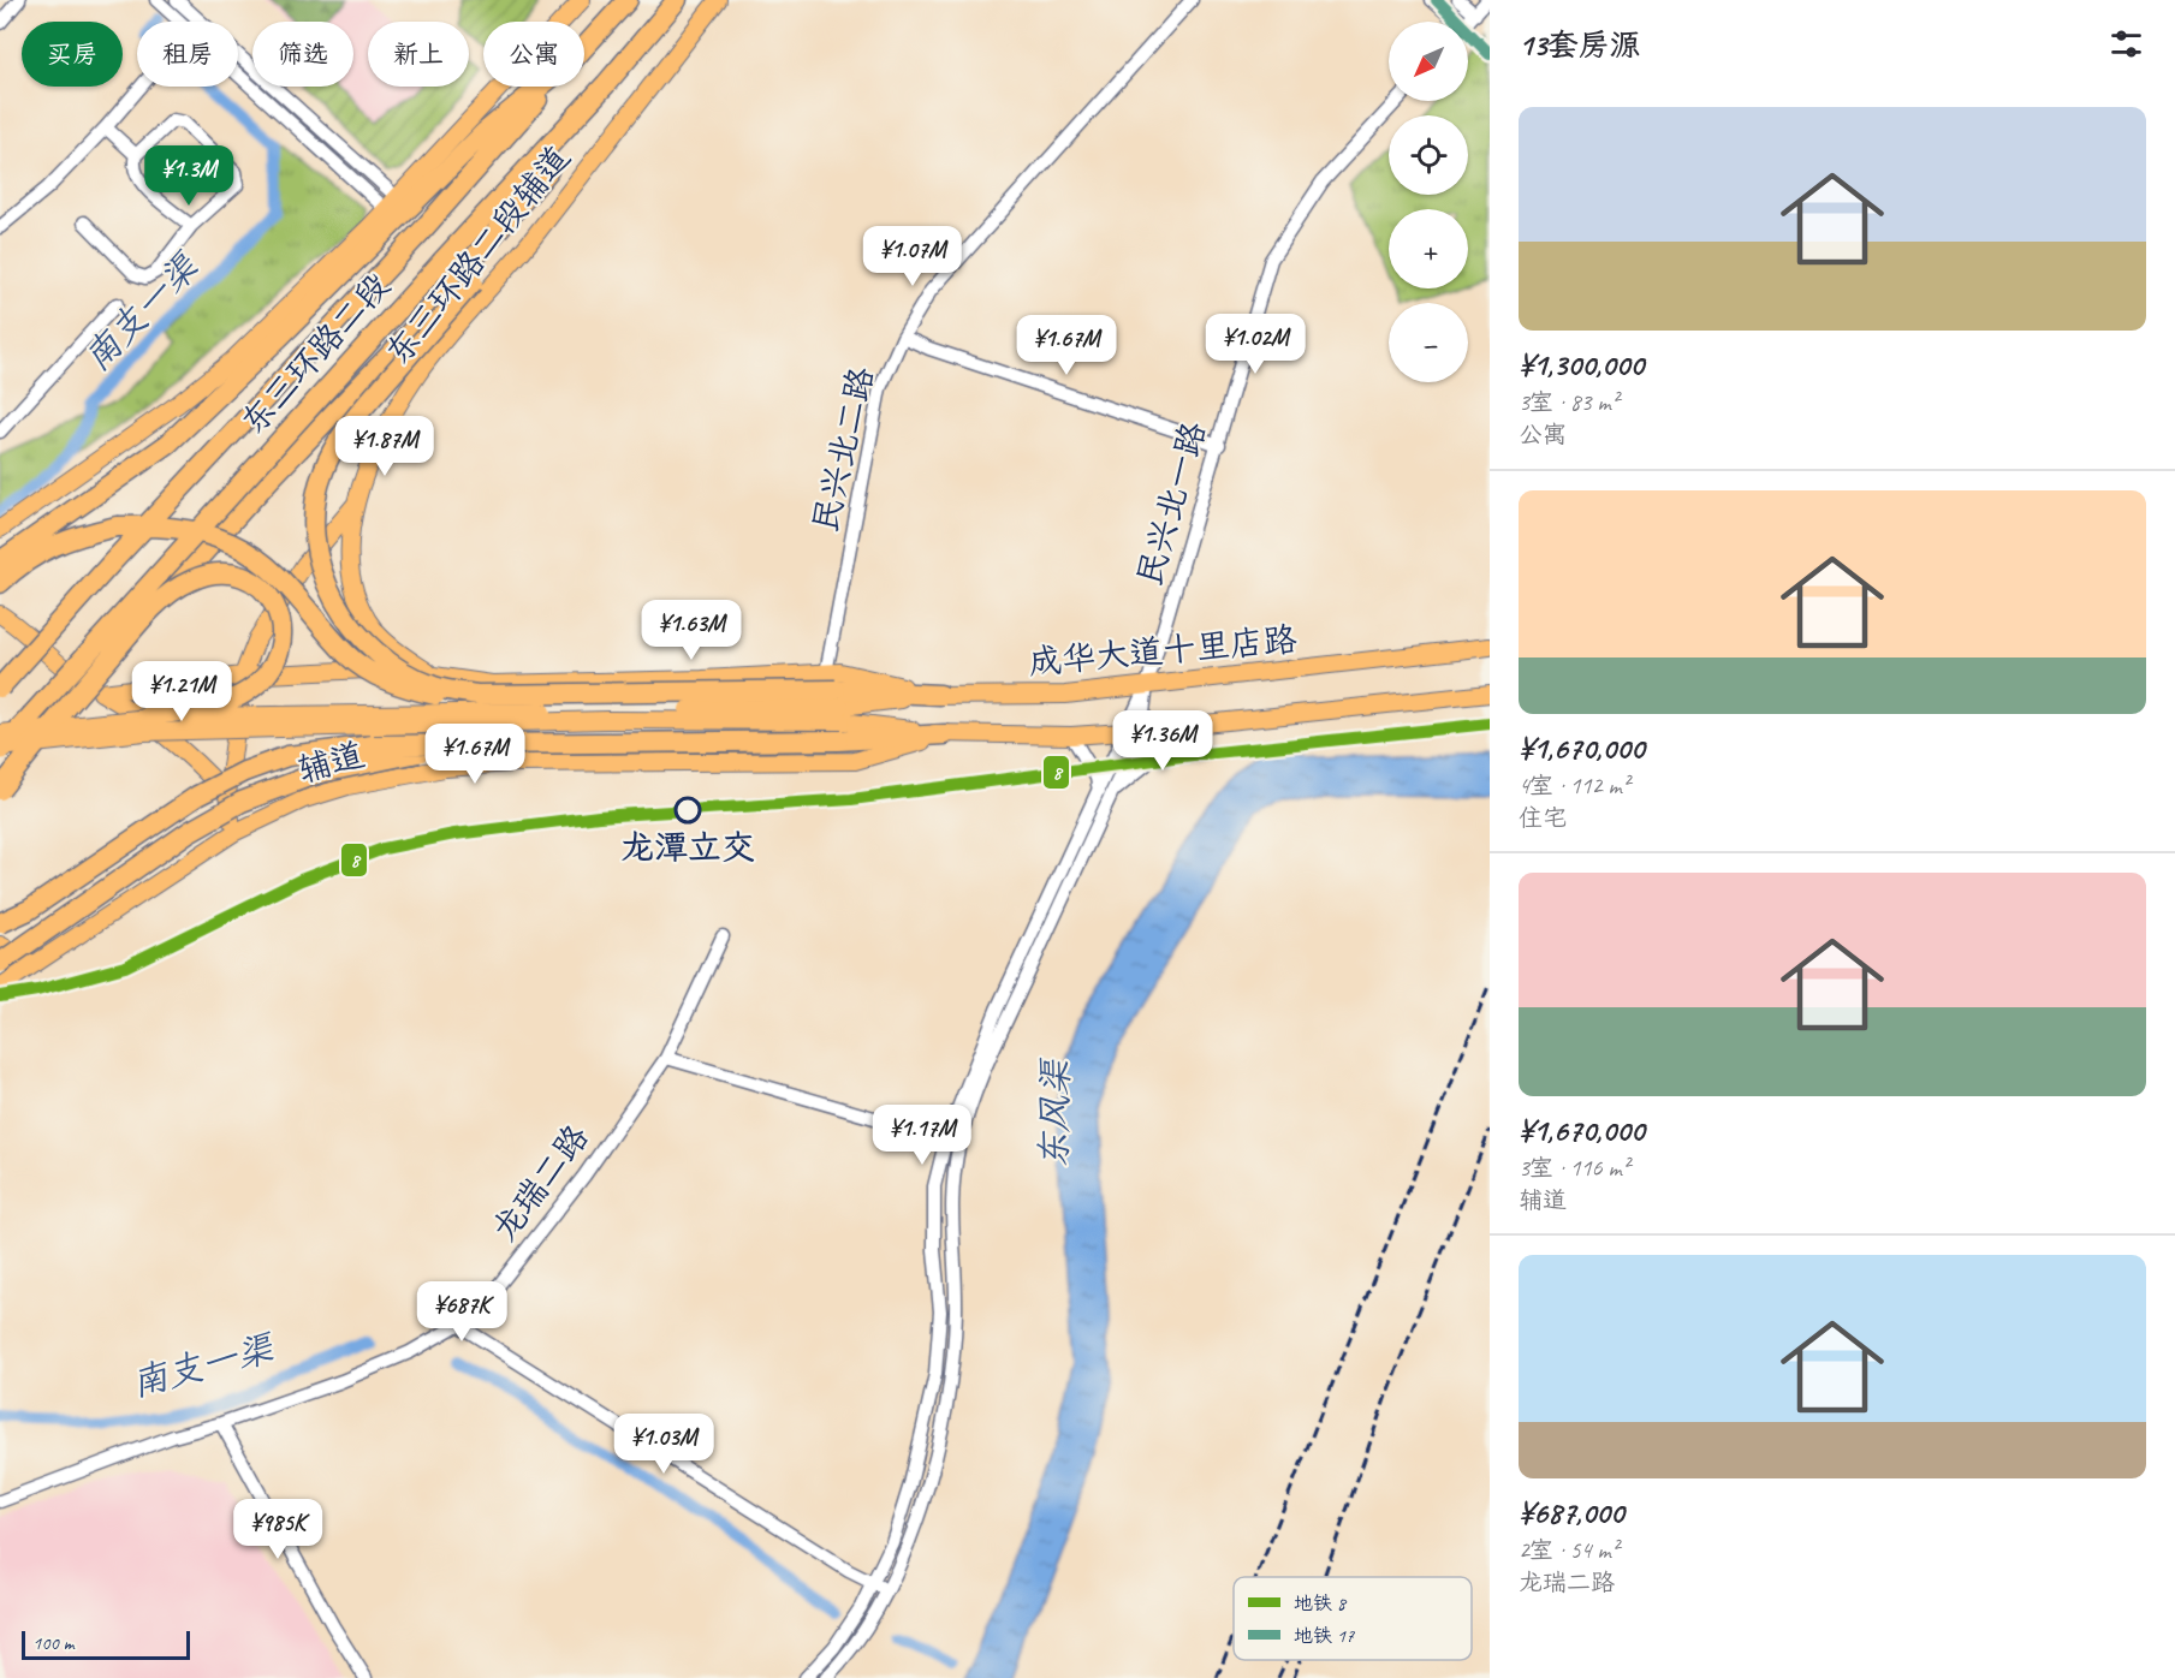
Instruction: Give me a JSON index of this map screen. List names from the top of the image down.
{
  "streets": {
    "highway": ["东三环路二段"],
    "main road": ["东三环路二段辅道", "成华大道十里店路", "辅道"],
    "street": ["民兴北二路", "民兴北一路", "龙瑞二路"]
  },
  "crossings": [
    ["民兴北一路", "成华大道十里店路"]
  ],
  "water": ["南支一渠", "东风渠"],
  "places": ["龙潭立交"],
  "lines": ["metro line 17", "metro line 8"],
  "legend": ["地铁 8", "地铁 17"],
  "scale_bar": "100 m",
  "north": "bottom left",
  "page": {
    "heading": "13套房源",
    "map_buttons": ["+", "−"],
    "chip": [
      "买房",
      "租房",
      "筛选",
      "新上",
      "公寓"
    ],
    "list": [
      {
        "name": "¥1,300,000",
        "note": "3室 · 83 m² · 公寓"
      },
      {
        "name": "¥1,670,000",
        "note": "4室 · 112 m² · 住宅"
      },
      {
        "name": "¥1,670,000",
        "note": "3室 · 116 m² · 辅道"
      },
      {
        "name": "¥687,000",
        "note": "2室 · 54 m² · 龙瑞二路"
      }
    ],
    "price": [
      "¥1.3M",
      "¥1.07M",
      "¥1.02M",
      "¥1.67M",
      "¥1.87M",
      "¥1.63M",
      "¥1.21M",
      "¥1.36M",
      "¥1.67M",
      "¥1.17M",
      "¥687K",
      "¥1.03M",
      "¥985K"
    ],
    "scale": "100 m"
  }
}
